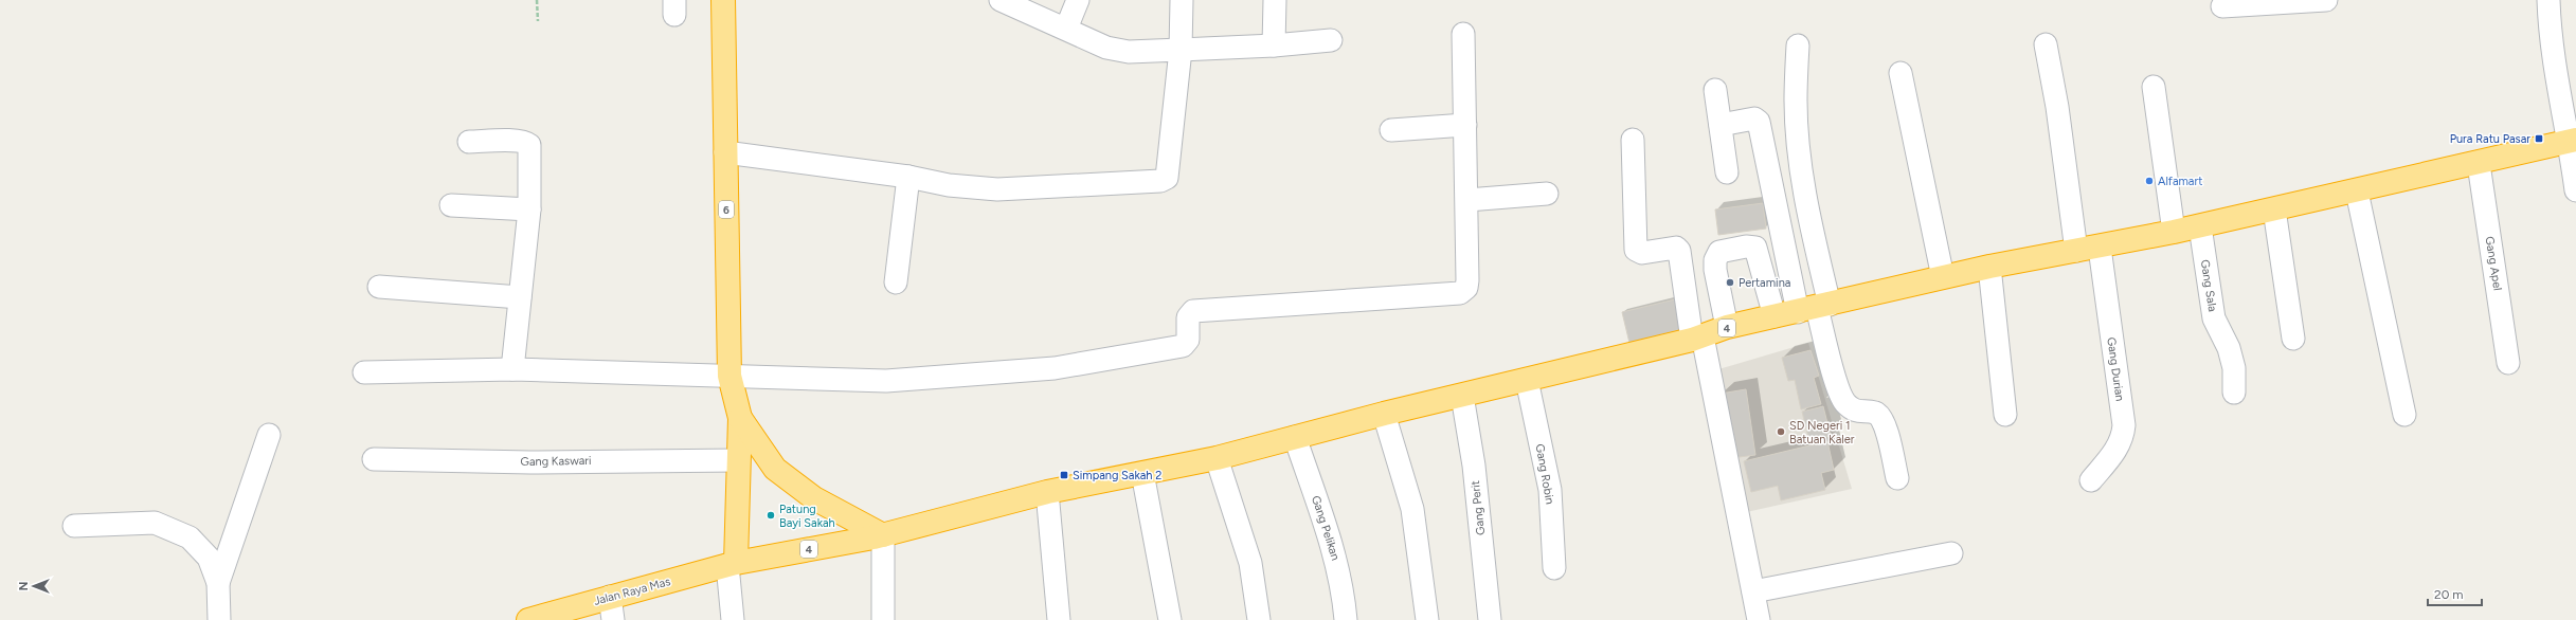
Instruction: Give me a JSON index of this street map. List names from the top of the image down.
{
  "streets": {
    "highway": ["6", "4", "Jalan Raya Mas"],
    "street": [
      "Gang Apel",
      "Gang Sala",
      "Gang Durian",
      "Gang Kaswari",
      "Gang Robin",
      "Gang Perit",
      "Gang Pelikan"
    ]
  },
  "crossings": [
    ["6", "4"],
    ["6", "Gang Kaswari"],
    ["6", "Jalan Raya Mas"],
    ["Gang Apel", "4"],
    ["Gang Sala", "4"],
    ["4", "Gang Durian"],
    ["4", "Gang Robin"],
    ["4", "Gang Perit"],
    ["4", "Gang Pelikan"],
    ["4", "Jalan Raya Mas"]
  ],
  "places": {
    "transit": ["Pura Ratu Pasar", "Simpang Sakah 2"],
    "other": [
      "Alfamart",
      "Pertamina",
      "SD Negeri 1 Batuan Kaler",
      "Patung Bayi Sakah"
    ]
  },
  "scale_bar": "20 m",
  "north": "left"
}
